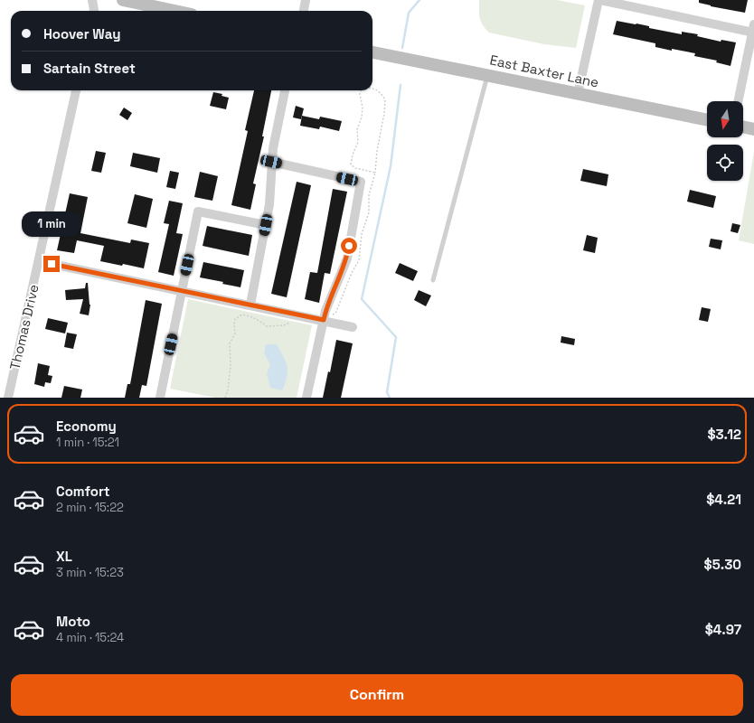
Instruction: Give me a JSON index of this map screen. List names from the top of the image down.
{
  "streets": {
    "main road": ["East Baxter Lane"],
    "street": ["Thomas Drive"]
  },
  "north": "bottom",
  "page": {
    "banner": ["Hoover Way", "Sartain Street"],
    "bubble": "1 min",
    "list": [
      {
        "name": "Economy",
        "note": "1 min · 15:21",
        "value": "$3.12"
      },
      {
        "name": "Comfort",
        "note": "2 min · 15:22",
        "value": "$4.21"
      },
      {
        "name": "XL",
        "note": "3 min · 15:23",
        "value": "$5.30"
      },
      {
        "name": "Moto",
        "note": "4 min · 15:24",
        "value": "$4.97"
      }
    ],
    "buttons": "Confirm"
  }
}
